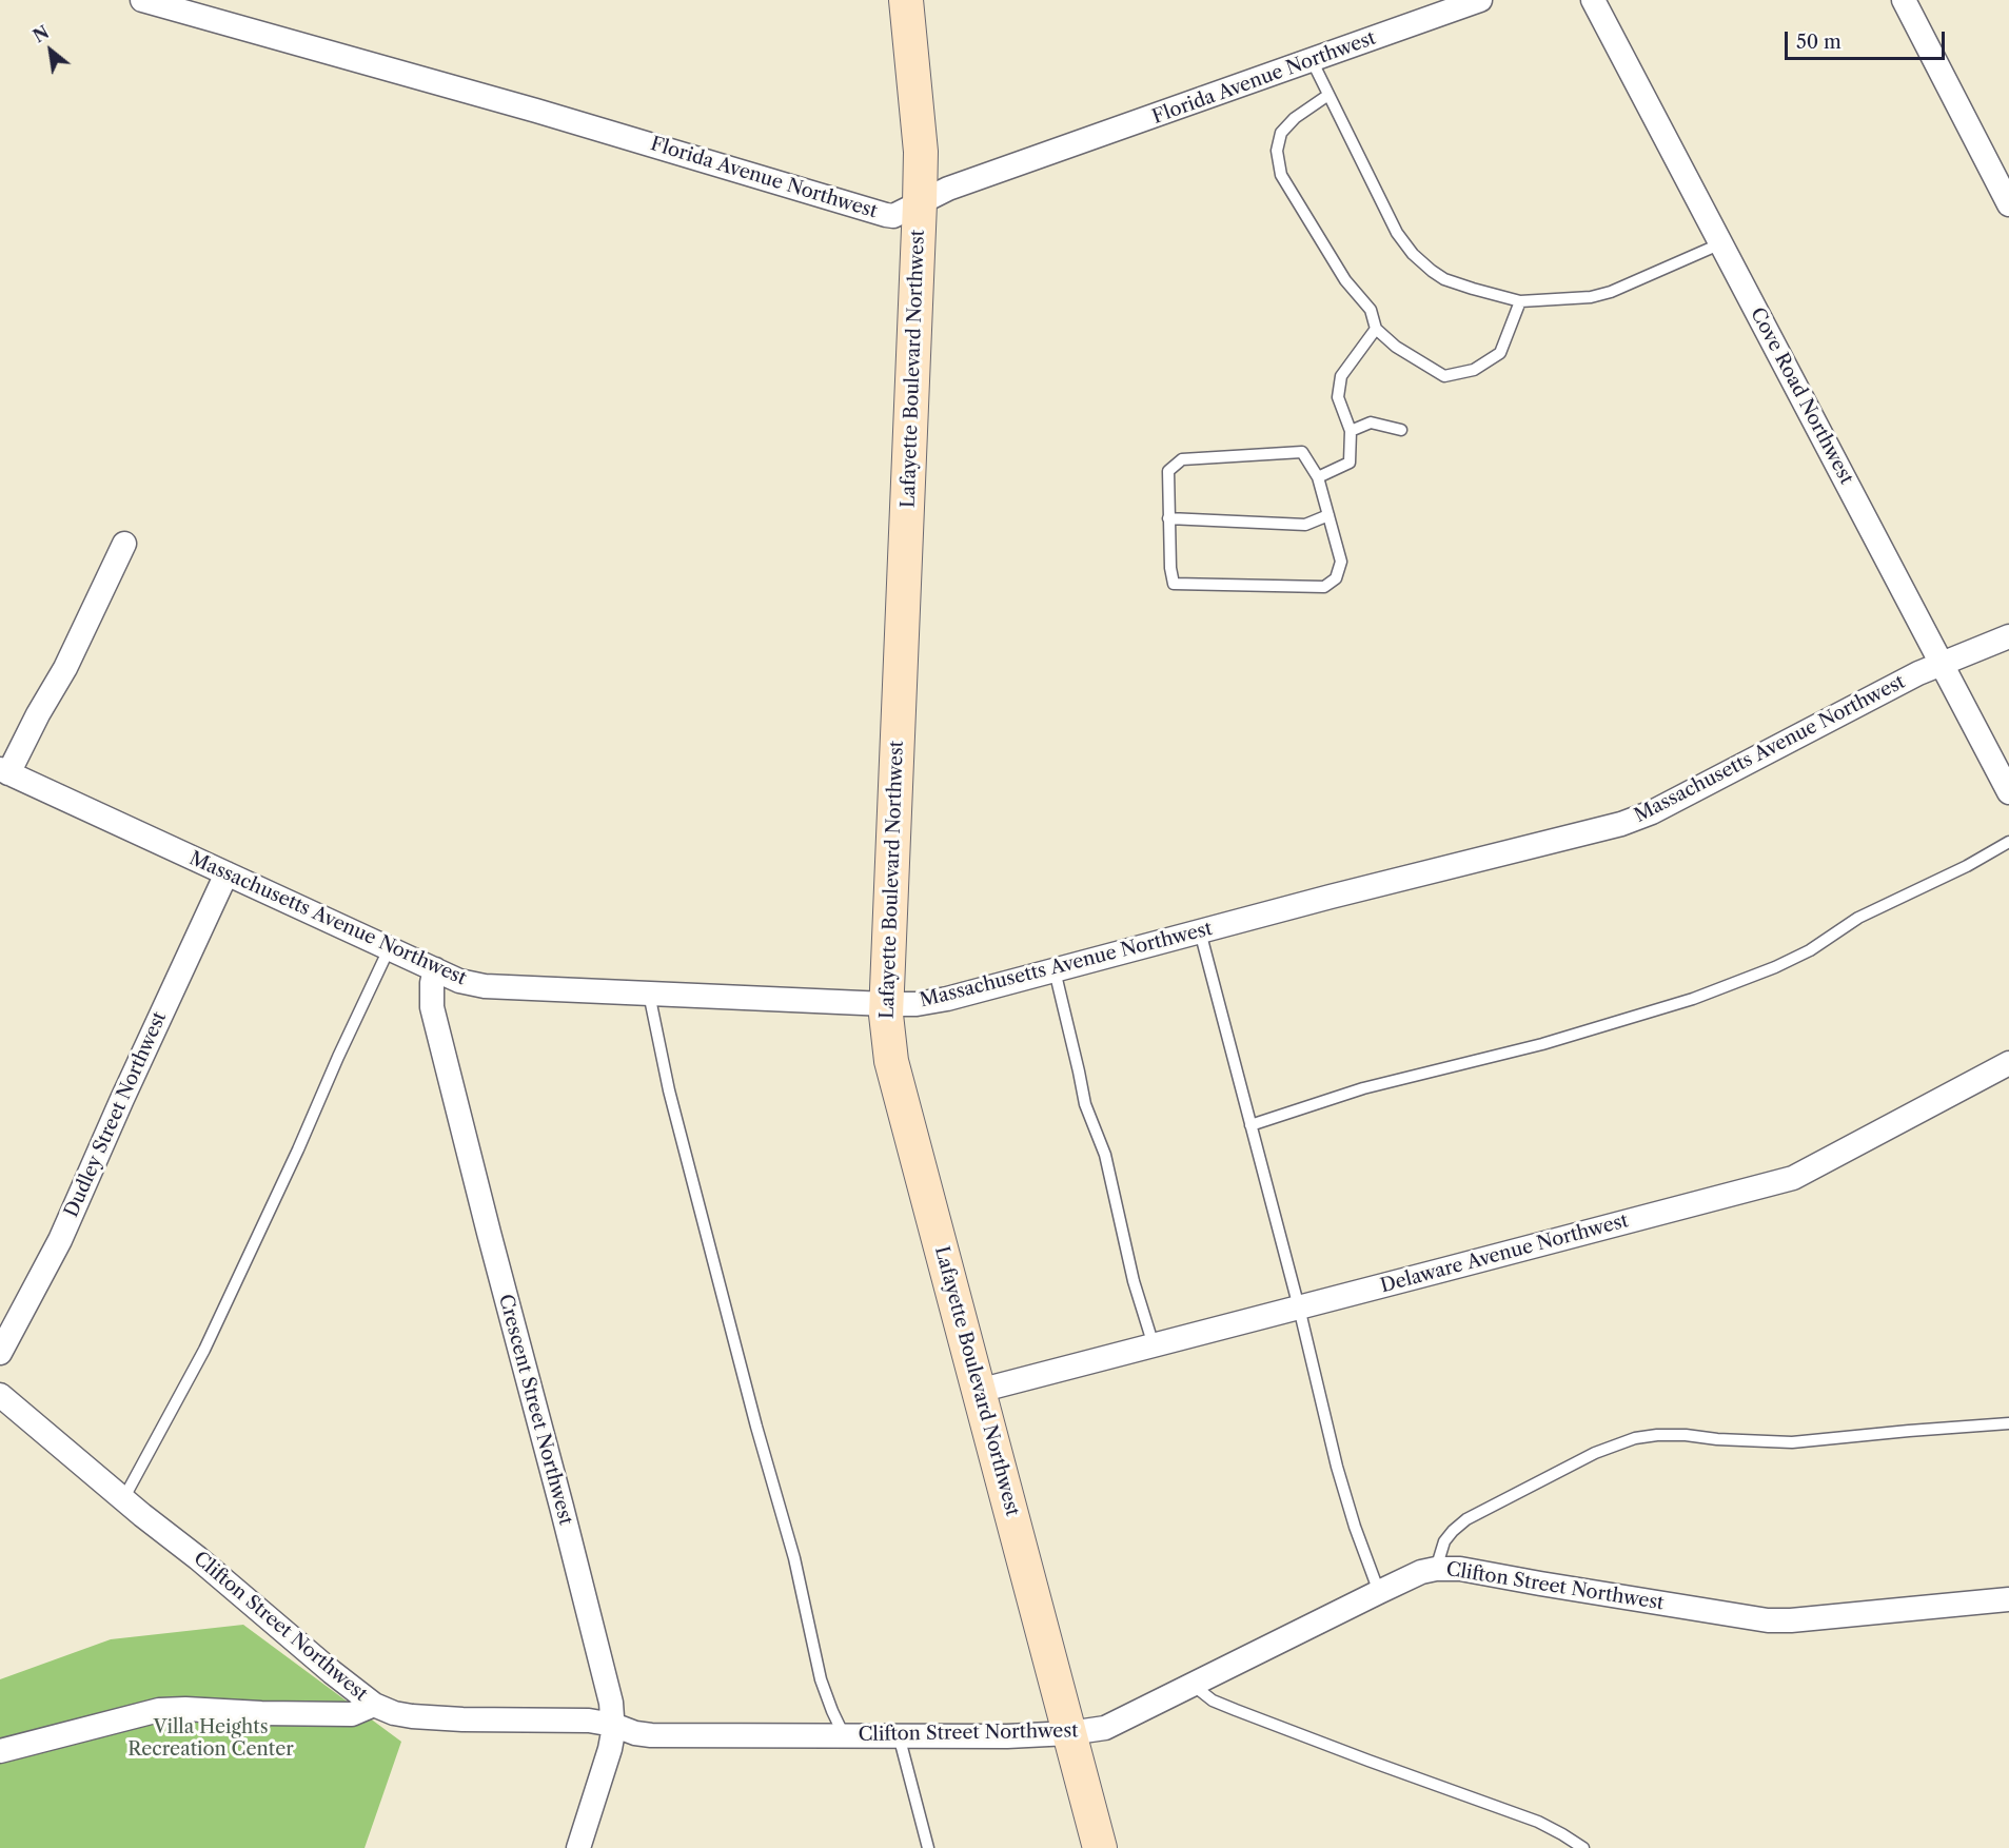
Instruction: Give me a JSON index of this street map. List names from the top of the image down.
{
  "streets": {
    "main road": ["Lafayette Boulevard Northwest"],
    "street": [
      "Florida Avenue Northwest",
      "Cove Road Northwest",
      "Massachusetts Avenue Northwest",
      "Dudley Street Northwest",
      "Delaware Avenue Northwest",
      "Crescent Street Northwest",
      "Clifton Street Northwest"
    ]
  },
  "crossings": [
    ["Florida Avenue Northwest", "Lafayette Boulevard Northwest"],
    ["Lafayette Boulevard Northwest", "Massachusetts Avenue Northwest"],
    ["Lafayette Boulevard Northwest", "Delaware Avenue Northwest"],
    ["Lafayette Boulevard Northwest", "Clifton Street Northwest"],
    ["Cove Road Northwest", "Massachusetts Avenue Northwest"],
    ["Massachusetts Avenue Northwest", "Dudley Street Northwest"],
    ["Massachusetts Avenue Northwest", "Crescent Street Northwest"],
    ["Crescent Street Northwest", "Clifton Street Northwest"]
  ],
  "parks": ["Villa Heights Recreation Center"],
  "scale_bar": "50 m",
  "north": "top left"
}
